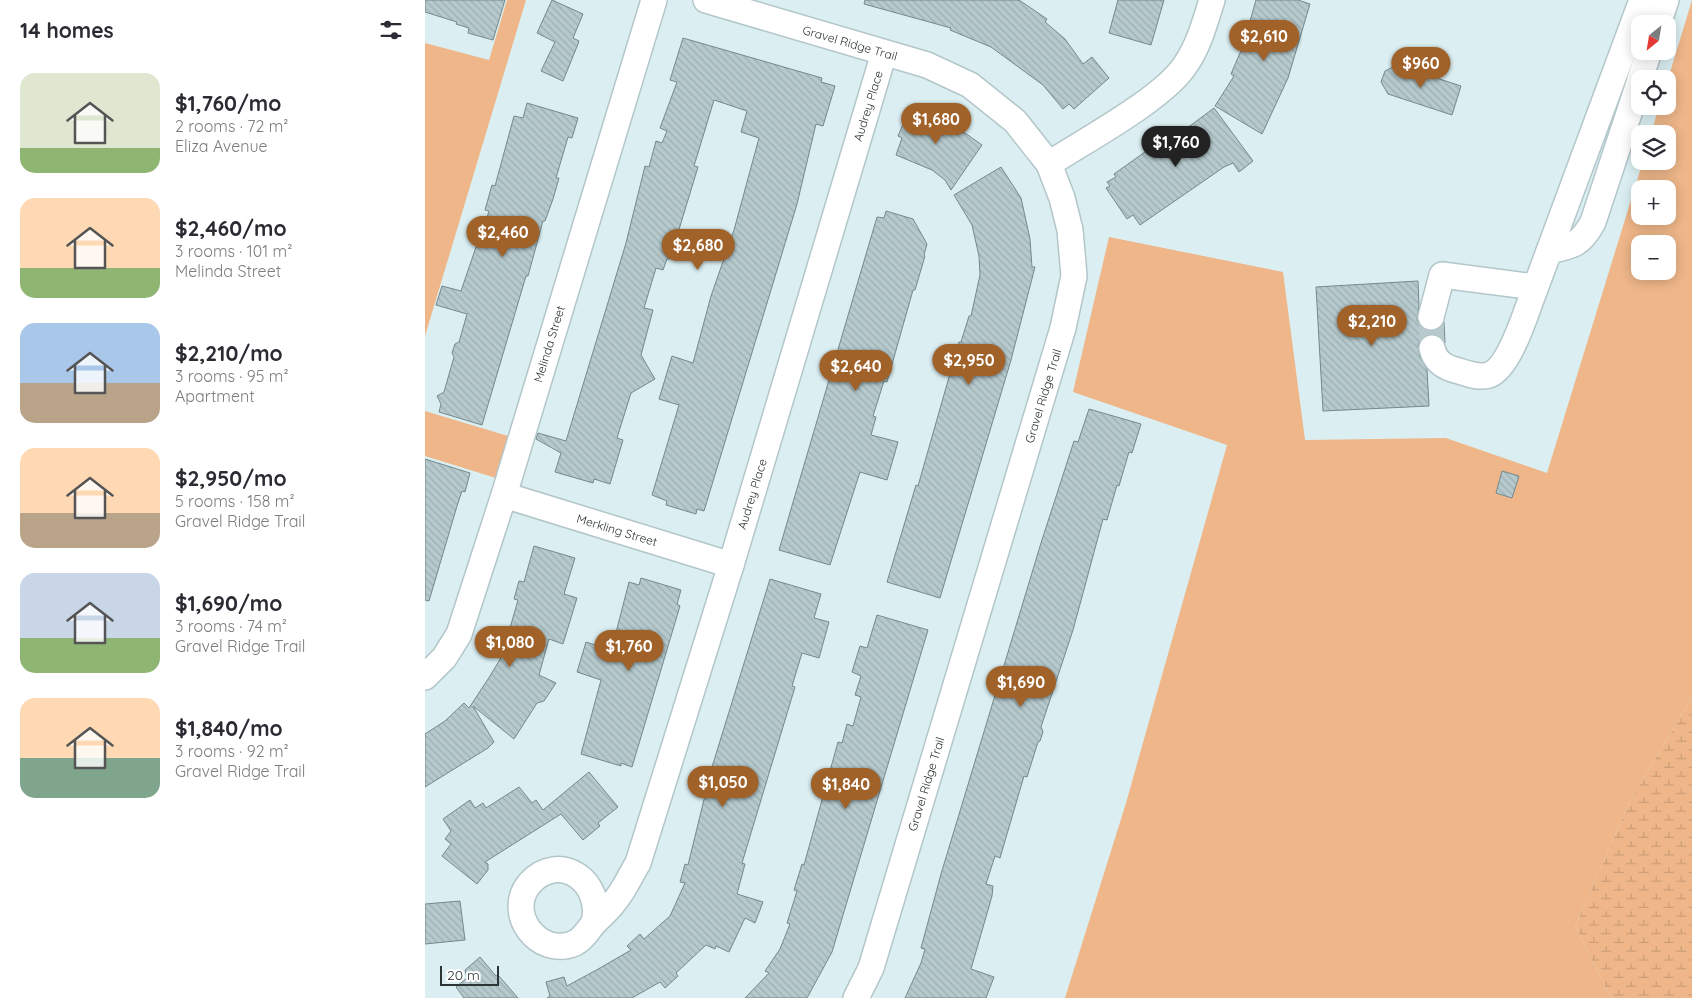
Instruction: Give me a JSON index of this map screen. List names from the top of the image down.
{
  "streets": {
    "street": [
      "Gravel Ridge Trail",
      "Audrey Place",
      "Melinda Street",
      "Merkling Street"
    ]
  },
  "crossings": [
    ["Gravel Ridge Trail", "Audrey Place"],
    ["Audrey Place", "Merkling Street"],
    ["Melinda Street", "Merkling Street"]
  ],
  "scale_bar": "20 m",
  "north": "bottom left",
  "page": {
    "heading": "14 homes",
    "map_buttons": ["+", "−"],
    "price": [
      "$2,610",
      "$960",
      "$1,680",
      "$1,760",
      "$2,460",
      "$2,680",
      "$2,210",
      "$2,950",
      "$2,640",
      "$1,080",
      "$1,760",
      "$1,690",
      "$1,050",
      "$1,840"
    ],
    "list": [
      {
        "name": "$1,760/mo",
        "note": "2 rooms · 72 m² · Eliza Avenue"
      },
      {
        "name": "$2,460/mo",
        "note": "3 rooms · 101 m² · Melinda Street"
      },
      {
        "name": "$2,210/mo",
        "note": "3 rooms · 95 m² · Apartment"
      },
      {
        "name": "$2,950/mo",
        "note": "5 rooms · 158 m² · Gravel Ridge Trail"
      },
      {
        "name": "$1,690/mo",
        "note": "3 rooms · 74 m² · Gravel Ridge Trail"
      },
      {
        "name": "$1,840/mo",
        "note": "3 rooms · 92 m² · Gravel Ridge Trail"
      }
    ],
    "scale": "20 m"
  }
}
